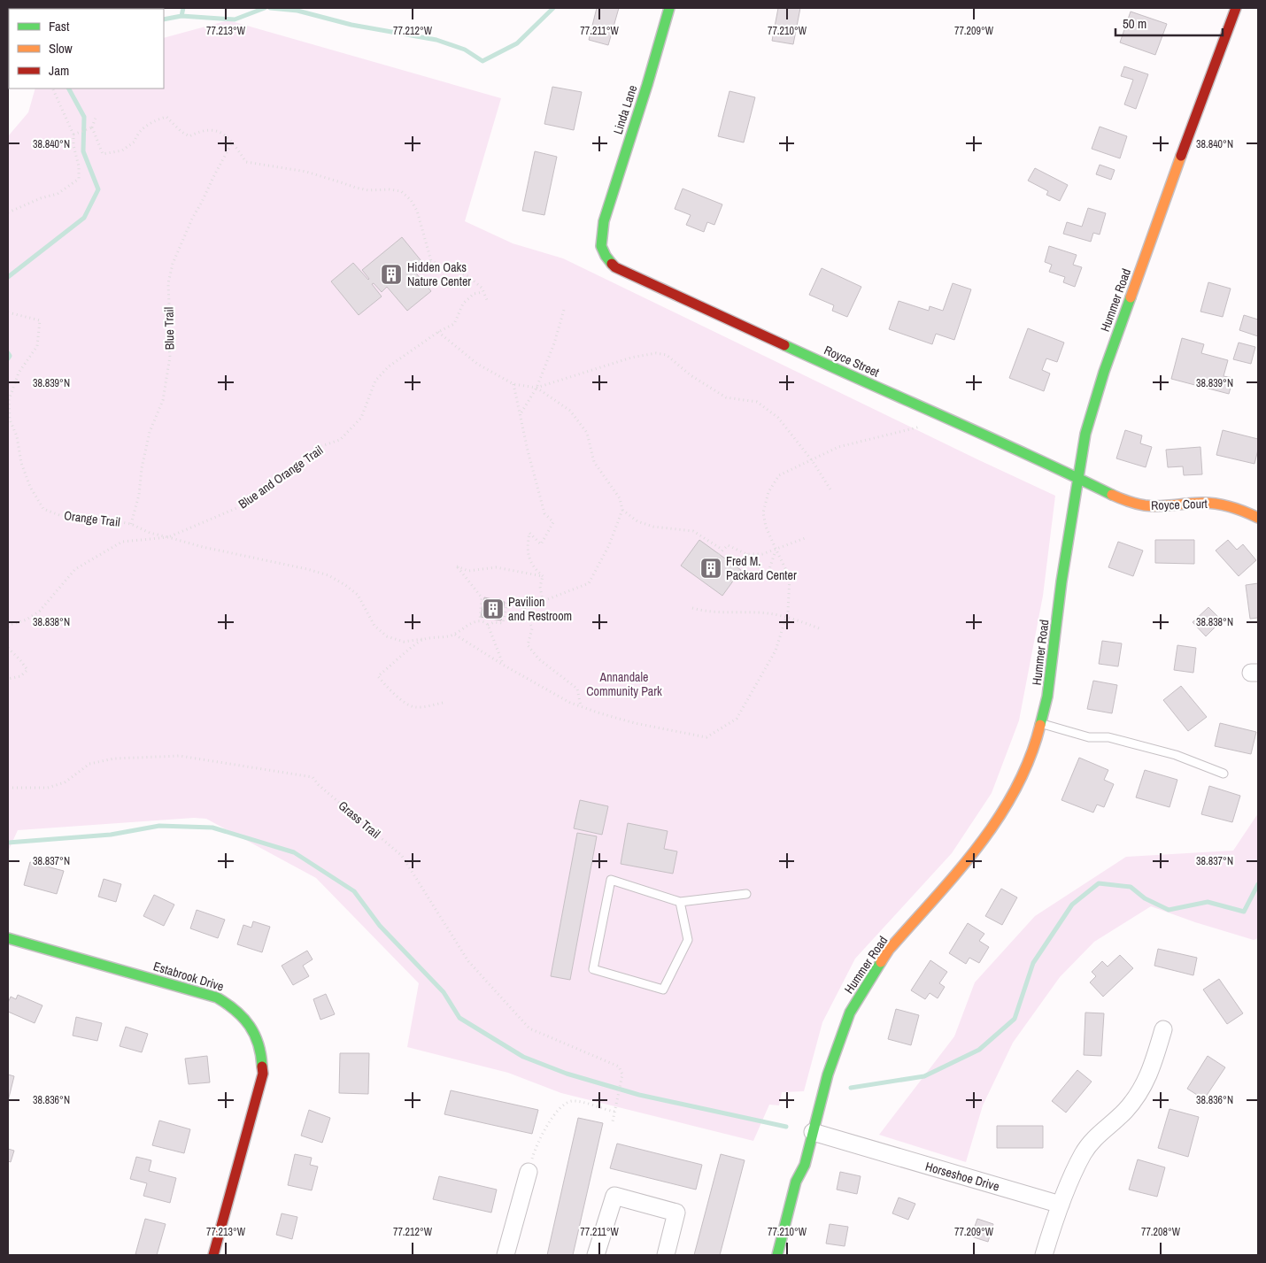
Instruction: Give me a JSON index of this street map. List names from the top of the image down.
{
  "streets": {
    "street": [
      "Linda Lane",
      "Hummer Road",
      "Royce Street",
      "Royce Court",
      "Estabrook Drive",
      "Horseshoe Drive"
    ],
    "path": [
      "Blue Trail",
      "Blue and Orange Trail",
      "Orange Trail",
      "Grass Trail"
    ]
  },
  "crossings": [
    ["Linda Lane", "Royce Street"],
    ["Hummer Road", "Royce Street"],
    ["Hummer Road", "Royce Court"],
    ["Hummer Road", "Horseshoe Drive"],
    ["Blue Trail", "Orange Trail"],
    ["Royce Street", "Royce Court"]
  ],
  "parks": ["Annandale Community Park"],
  "places": {
    "building": ["Hidden Oaks Nature Center", "Fred M. Packard Center", "Pavilion and Restroom"]
  },
  "legend": ["Fast", "Slow", "Jam"],
  "scale_bar": "50 m",
  "coordinates": [
    "77.213°W",
    "77.212°W",
    "77.211°W",
    "77.210°W",
    "77.209°W",
    "38.840°N",
    "38.839°N",
    "38.838°N",
    "38.837°N",
    "38.836°N",
    "77.208°W"
  ]
}
